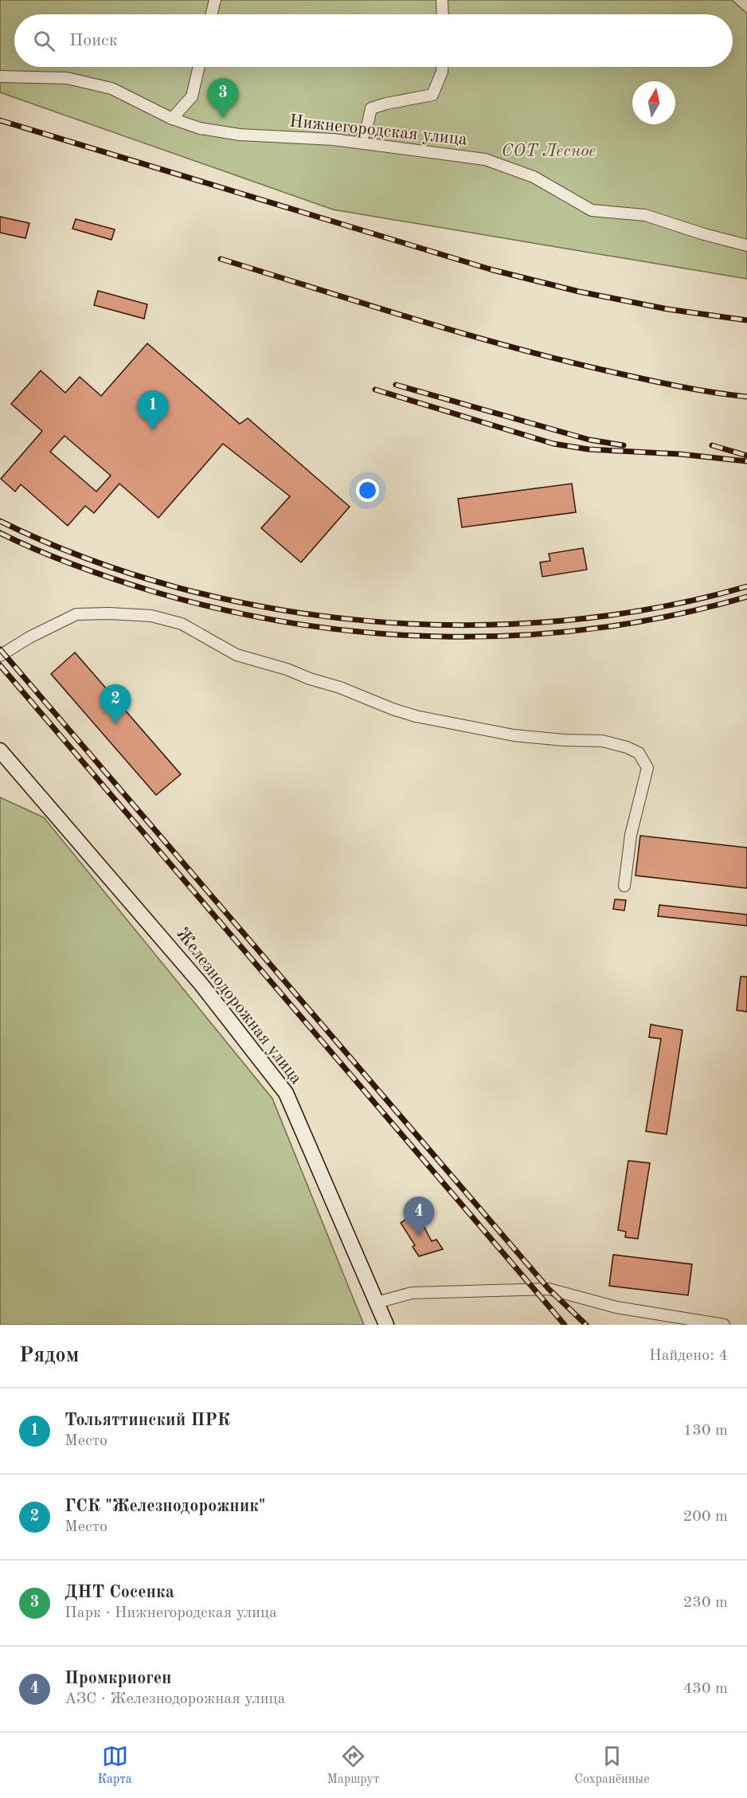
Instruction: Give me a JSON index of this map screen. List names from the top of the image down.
{
  "streets": {
    "main road": ["Железнодорожная улица"],
    "street": ["Нижнегородская улица"]
  },
  "parks": ["СОТ Лесное"],
  "north": "top",
  "page": {
    "search": "Поиск",
    "pins": [
      "3",
      "1",
      "2",
      "4"
    ],
    "heading": ["Рядом", "Найдено: 4"],
    "list": [
      {
        "mark": "1",
        "name": "Тольяттинский ПРК",
        "note": "Место",
        "value": "130 m"
      },
      {
        "mark": "2",
        "name": "ГСК \"Железнодорожник\"",
        "note": "Место",
        "value": "200 m"
      },
      {
        "mark": "3",
        "name": "ДНТ Сосенка",
        "note": "Парк · Нижнегородская улица",
        "value": "230 m"
      },
      {
        "mark": "4",
        "name": "Промкриоген",
        "note": "АЗС · Железнодорожная улица",
        "value": "430 m"
      }
    ],
    "nav": ["Карта", "Маршрут", "Сохранённые"]
  }
}
